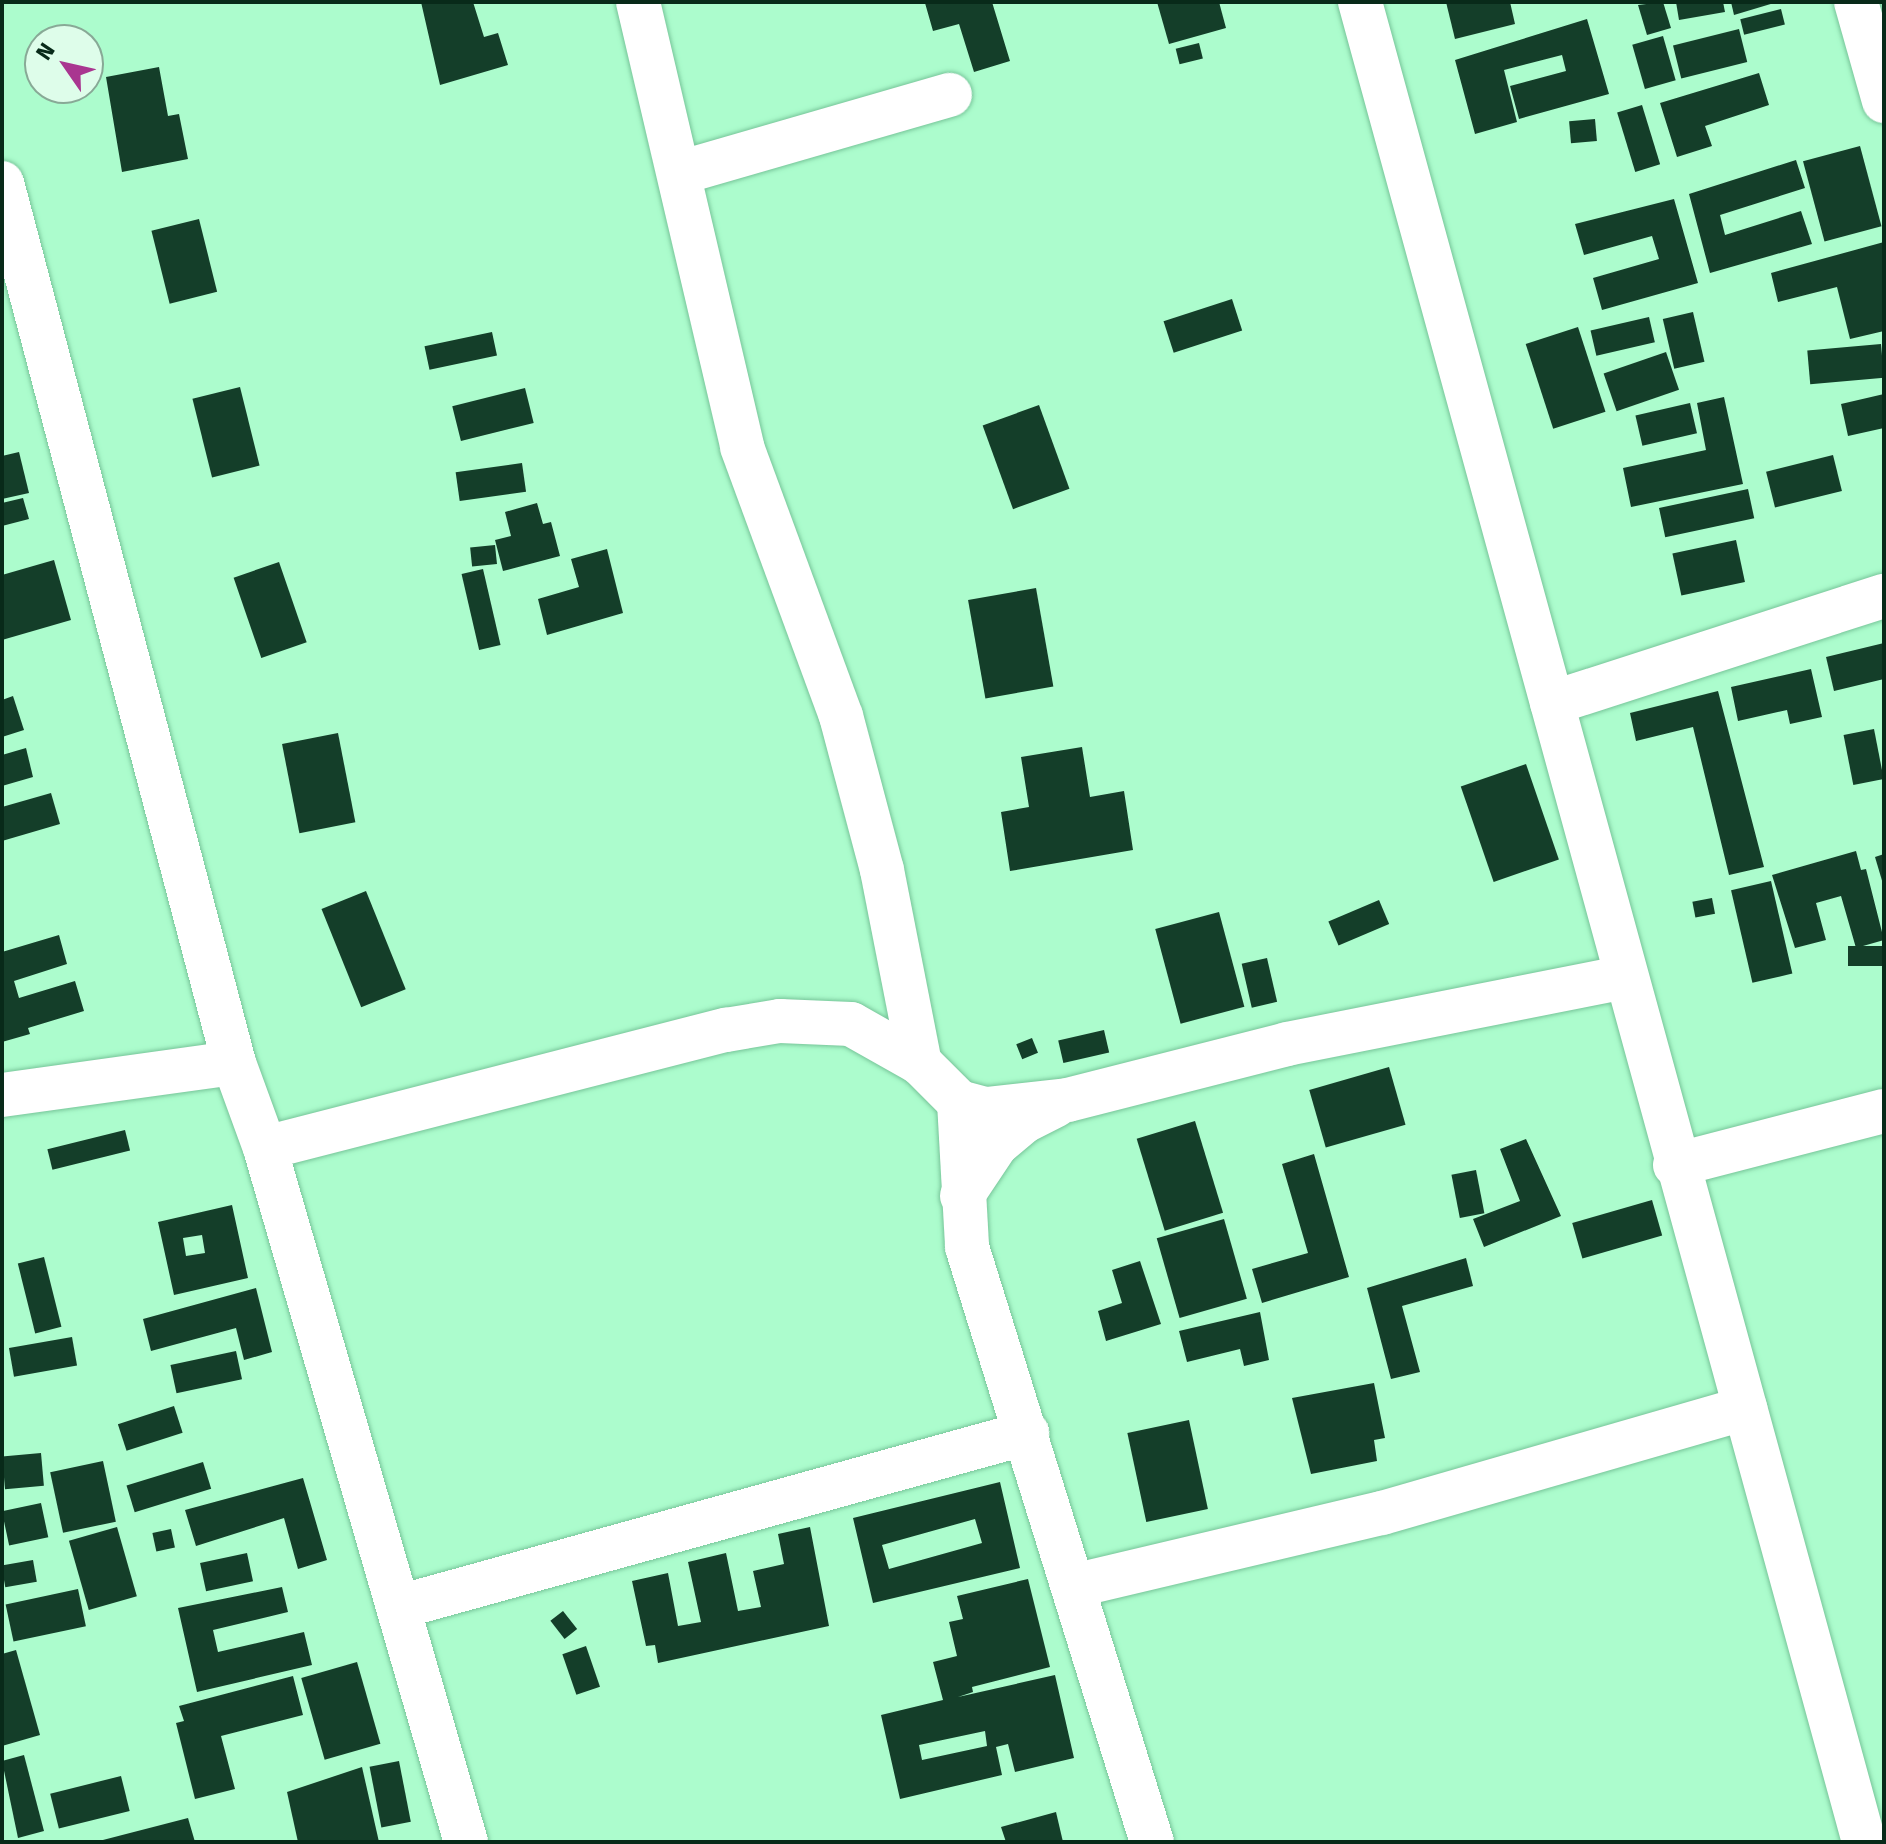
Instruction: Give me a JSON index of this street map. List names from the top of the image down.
{
  "north": "top left"
}
